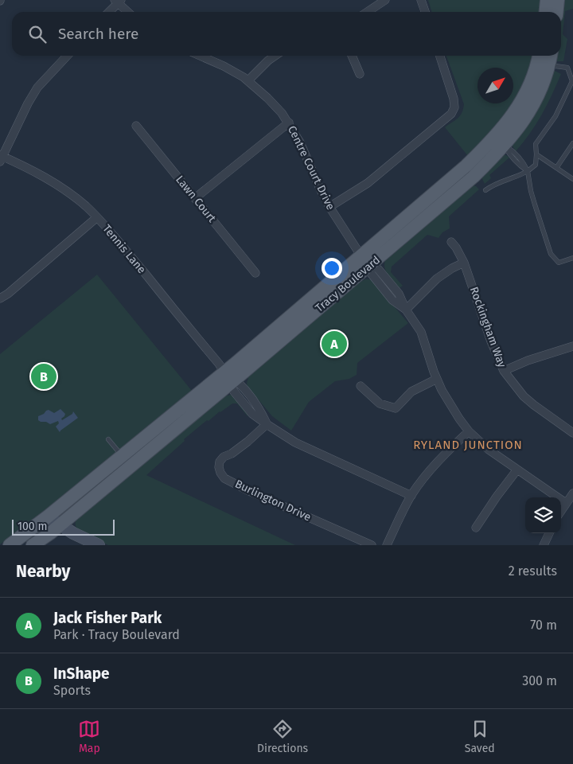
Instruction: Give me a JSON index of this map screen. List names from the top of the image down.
{
  "streets": {
    "main road": ["Tracy Boulevard"],
    "street": [
      "Centre Court Drive",
      "Lawn Court",
      "Tennis Lane",
      "Rockingham Way",
      "Burlington Drive"
    ]
  },
  "crossings": [
    ["Centre Court Drive", "Tracy Boulevard"],
    ["Tennis Lane", "Tracy Boulevard"],
    ["Tennis Lane", "Burlington Drive"]
  ],
  "districts": ["RYLAND JUNCTION"],
  "scale_bar": "100 m",
  "north": "top right",
  "page": {
    "search": "Search here",
    "pins": ["A", "B"],
    "scale": "100 m",
    "heading": ["Nearby", "2 results"],
    "list": [
      {
        "mark": "A",
        "name": "Jack Fisher Park",
        "note": "Park · Tracy Boulevard",
        "value": "70 m"
      },
      {
        "mark": "B",
        "name": "InShape",
        "note": "Sports",
        "value": "300 m"
      }
    ],
    "nav": ["Map", "Directions", "Saved"]
  }
}
